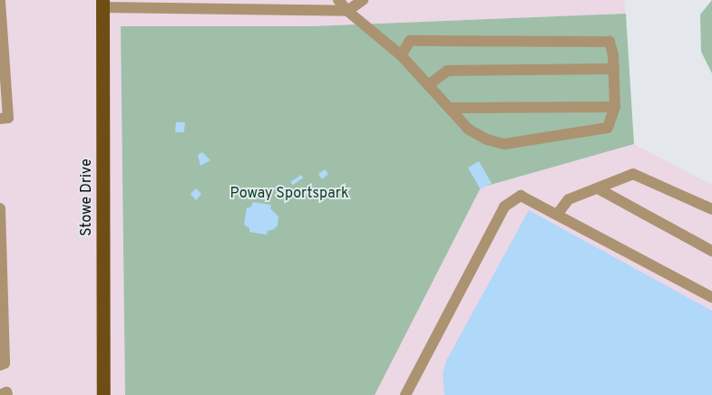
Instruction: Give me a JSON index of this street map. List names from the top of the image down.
{
  "streets": {
    "main road": ["Stowe Drive"]
  },
  "parks": ["Poway Sportspark"]
}
